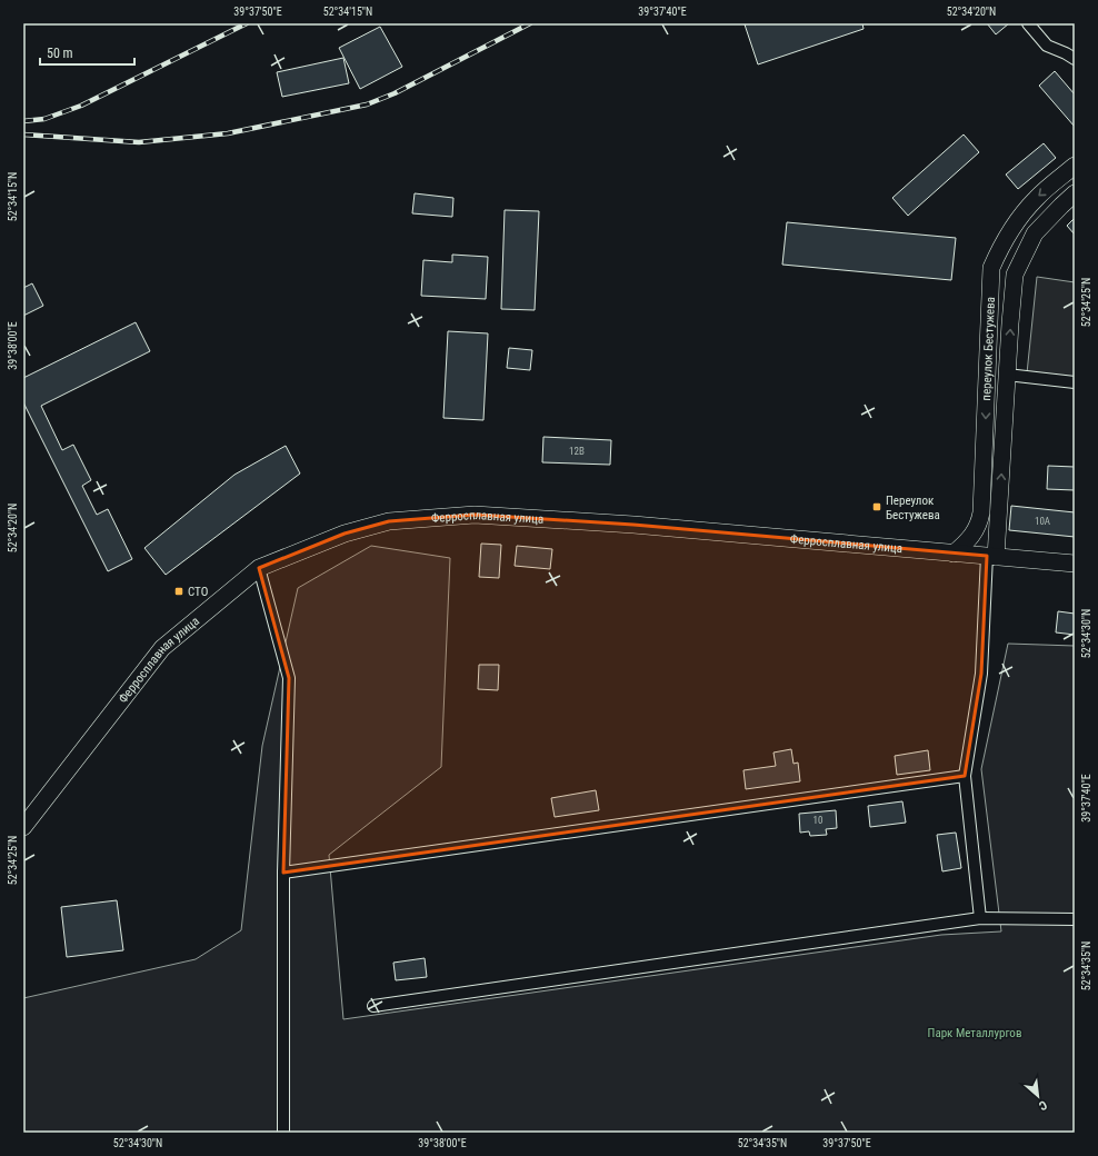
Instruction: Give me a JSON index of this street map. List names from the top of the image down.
{
  "streets": {
    "main road": ["переулок Бестужева", "Ферросплавная улица"]
  },
  "crossings": [
    ["переулок Бестужева", "Ферросплавная улица"]
  ],
  "parks": ["Парк Металлургов"],
  "places": {
    "transit": ["Переулок Бестужева", "СТО"]
  },
  "house_numbers": ["12В", "10А", "10"],
  "scale_bar": "50 m",
  "north": "bottom right",
  "coordinates": [
    "39°37'50\"E",
    "52°34'15\"N",
    "39°37'40\"E",
    "52°34'20\"N",
    "52°34'25\"N",
    "39°38'00\"E",
    "52°34'30\"N",
    "52°34'35\"N"
  ]
}
